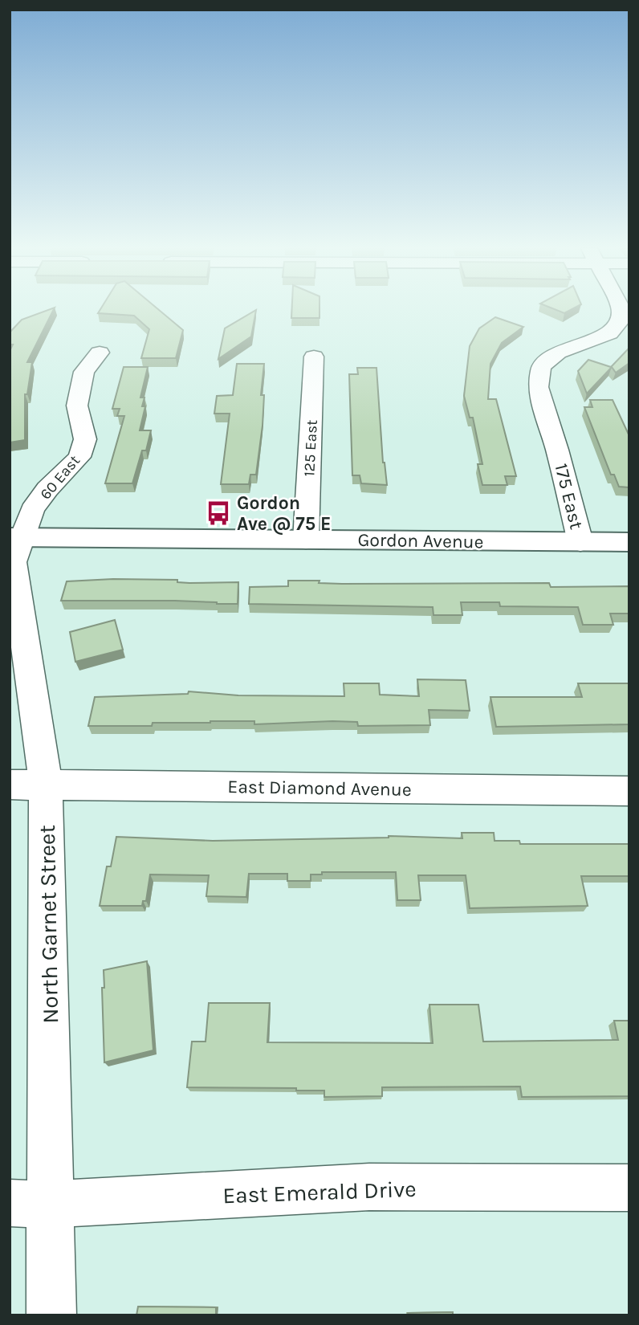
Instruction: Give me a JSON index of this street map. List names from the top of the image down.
{
  "streets": {
    "main road": ["Gordon Avenue"],
    "street": [
      "125 East",
      "60 East",
      "175 East",
      "East Diamond Avenue",
      "North Garnet Street",
      "East Emerald Drive"
    ]
  },
  "crossings": [
    ["125 East", "Gordon Avenue"],
    ["60 East", "Gordon Avenue"],
    ["60 East", "North Garnet Street"],
    ["175 East", "Gordon Avenue"],
    ["Gordon Avenue", "North Garnet Street"],
    ["East Diamond Avenue", "North Garnet Street"],
    ["North Garnet Street", "East Emerald Drive"]
  ],
  "places": {
    "bus stop": ["Gordon Ave @ 75 E"]
  }
}
